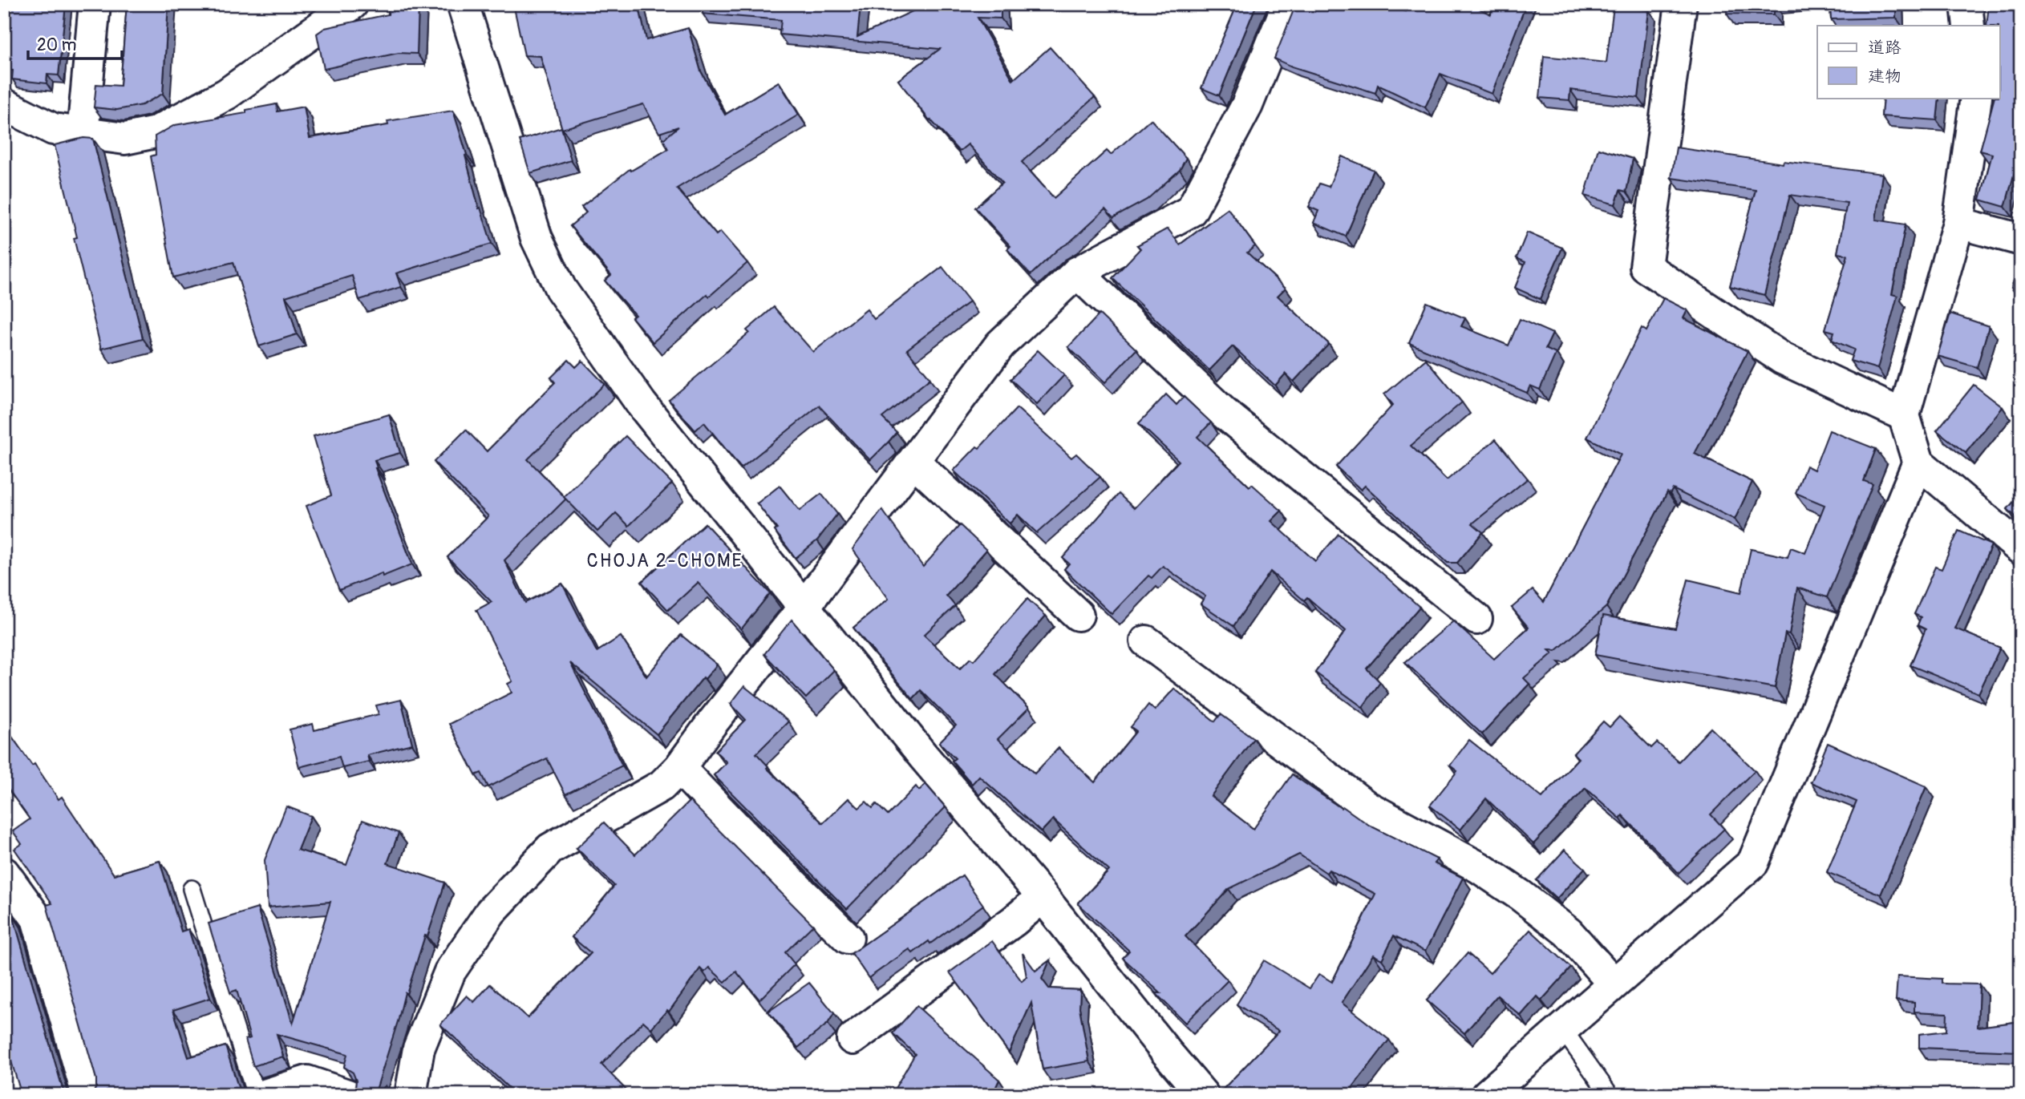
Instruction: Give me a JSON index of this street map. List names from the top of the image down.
{
  "districts": ["CHOJA 2-CHOME"],
  "legend": ["道路", "建物"],
  "scale_bar": "20 m"
}
